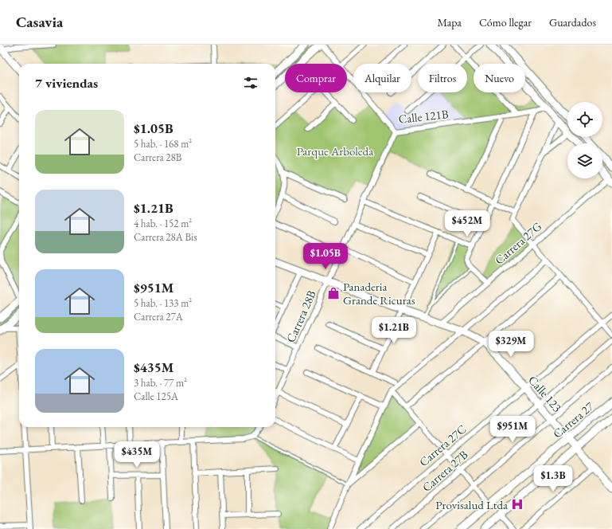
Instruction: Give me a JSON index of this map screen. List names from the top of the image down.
{
  "streets": {
    "street": [
      "Calle 121B",
      "Carrera 27G",
      "Carrera 28B",
      "Calle 123",
      "Carrera 27",
      "Carrera 27C",
      "Carrera 27B"
    ]
  },
  "crossings": [
    ["Calle 121B", "Carrera 28B"],
    ["Carrera 27G", "Calle 123"],
    ["Carrera 28B", "Calle 123"],
    ["Calle 123", "Carrera 27"],
    ["Calle 123", "Carrera 27C"],
    ["Calle 123", "Carrera 27B"]
  ],
  "parks": ["Parque Arboleda"],
  "places": {
    "shop": ["Panaderia Grande Ricuras"],
    "hospital": ["Provisalud Ltda"]
  },
  "page": {
    "header": "Casavia",
    "nav": ["Mapa", "Cómo llegar", "Guardados"],
    "chip": [
      "Comprar",
      "Alquilar",
      "Filtros",
      "Nuevo"
    ],
    "heading": "7 viviendas",
    "list": [
      {
        "name": "$1.05B",
        "note": "5 hab. · 168 m² · Carrera 28B"
      },
      {
        "name": "$1.21B",
        "note": "4 hab. · 152 m² · Carrera 28A Bis"
      },
      {
        "name": "$951M",
        "note": "5 hab. · 133 m² · Carrera 27A"
      },
      {
        "name": "$435M",
        "note": "3 hab. · 77 m² · Calle 125A"
      }
    ],
    "price": [
      "$452M",
      "$1.05B",
      "$1.21B",
      "$329M",
      "$951M",
      "$435M",
      "$1.3B"
    ]
  }
}
